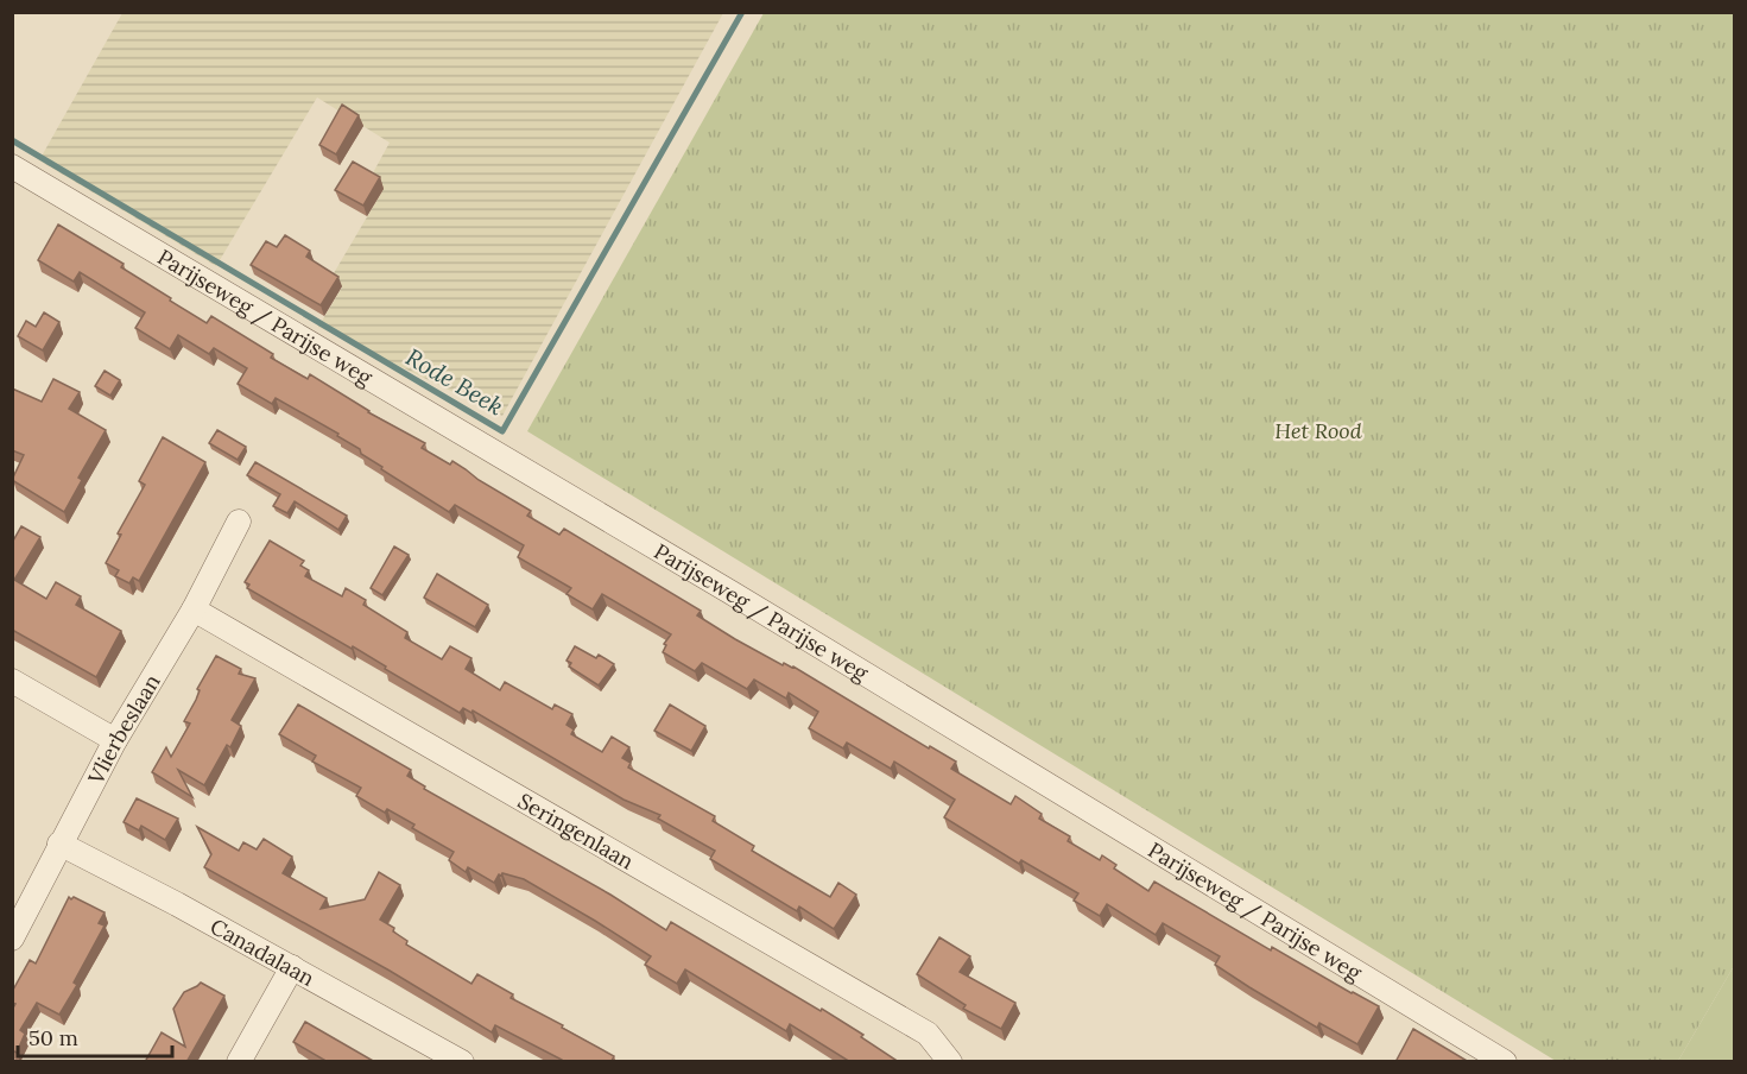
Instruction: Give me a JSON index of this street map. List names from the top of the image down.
{
  "streets": {
    "street": [
      "Parijseweg / Parijse weg",
      "Vlierbeslaan",
      "Seringenlaan",
      "Canadalaan"
    ]
  },
  "crossings": [
    ["Vlierbeslaan", "Seringenlaan"],
    ["Vlierbeslaan", "Canadalaan"]
  ],
  "water": ["Rode Beek"],
  "parks": ["Het Rood"],
  "scale_bar": "50 m"
}
